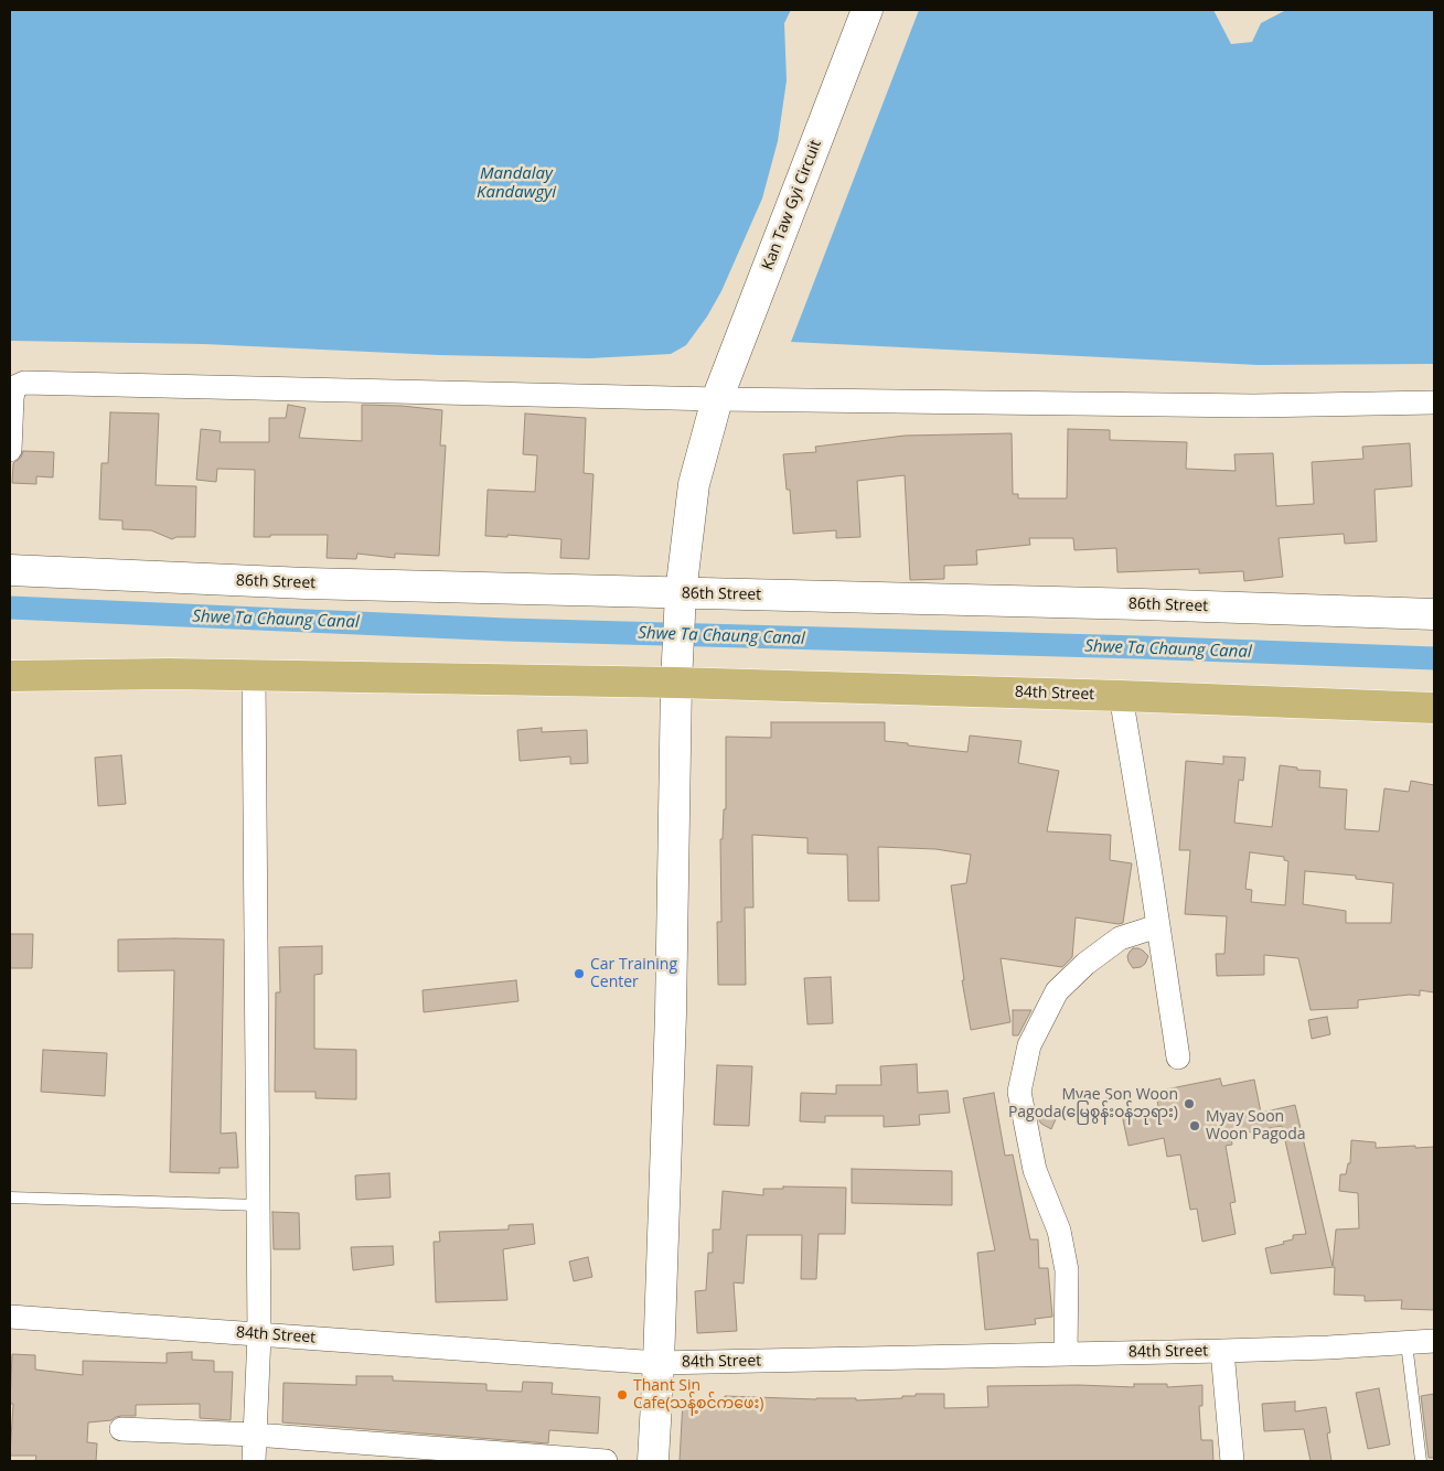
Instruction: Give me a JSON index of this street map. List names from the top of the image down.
{
  "streets": {
    "main road": ["84th Street"],
    "street": ["Kan Taw Gyi Circuit", "86th Street"]
  },
  "crossings": [
    ["Kan Taw Gyi Circuit", "86th Street"],
    ["Kan Taw Gyi Circuit", "84th Street"]
  ],
  "water": ["Mandalay Kandawgyi", "Shwe Ta Chaung Canal"],
  "places": [
    "Car Training Center",
    "Myae Son Woon Pagoda(မြေစွန်း၀န်ဘုရား)",
    "Myay Soon Woon Pagoda",
    "Thant Sin Cafe(သန့်စင်ကဖေး)"
  ]
}
